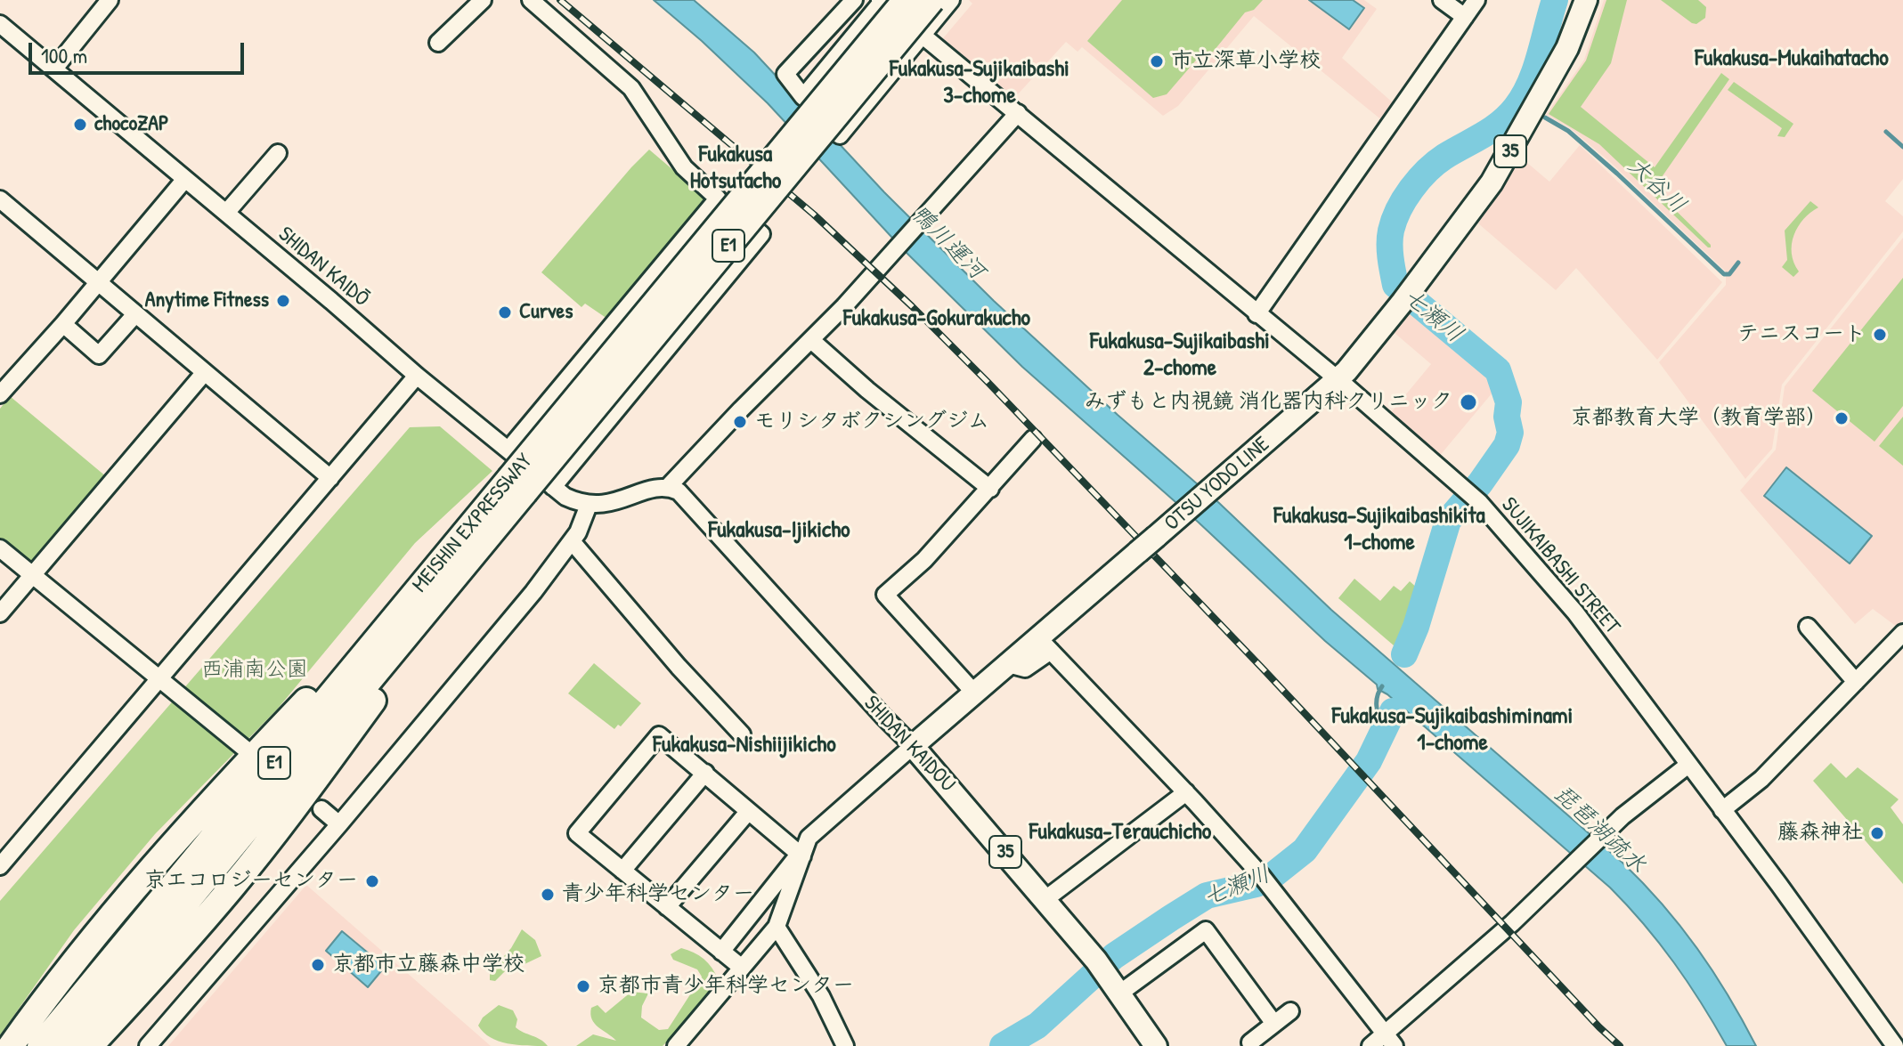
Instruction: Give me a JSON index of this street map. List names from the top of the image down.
{
  "streets": {
    "highway": ["E1", "MEISHIN EXPRESSWAY"],
    "main road": ["35", "OTSU YODO LINE", "SHIDAN KAIDOU"],
    "street": ["SHIDAN KAIDŌ", "SUJIKAIBASHI STREET"]
  },
  "crossings": [
    ["OTSU YODO LINE", "SUJIKAIBASHI STREET"],
    ["OTSU YODO LINE", "SHIDAN KAIDOU"],
    ["MEISHIN EXPRESSWAY", "SUJIKAIBASHI STREET"]
  ],
  "districts": [
    "Fukakusa-Mukaihatacho",
    "Fukakusa-Sujikaibashi 3-chome",
    "Fukakusa Hotsutacho",
    "Fukakusa-Gokurakucho",
    "Fukakusa-Sujikaibashi 2-chome",
    "Fukakusa-Sujikaibashikita 1-chome",
    "Fukakusa-Ijikicho",
    "Fukakusa-Sujikaibashiminami 1-chome",
    "Fukakusa-Nishiijikicho",
    "Fukakusa-Terauchicho"
  ],
  "water": [
    "大谷川",
    "鴨川運河",
    "七瀬川",
    "琵琶湖疏水"
  ],
  "parks": ["西浦南公園"],
  "places": [
    "市立深草小学校",
    "chocoZAP",
    "Anytime Fitness",
    "Curves",
    "テニスコート",
    "みずもと内視鏡 消化器内科クリニック",
    "京都教育大学（教育学部）",
    "モリシタボクシングジム",
    "藤森神社",
    "京エコロジーセンター",
    "青少年科学センター",
    "京都市立藤森中学校",
    "京都市青少年科学センター"
  ],
  "scale_bar": "100 m"
}
